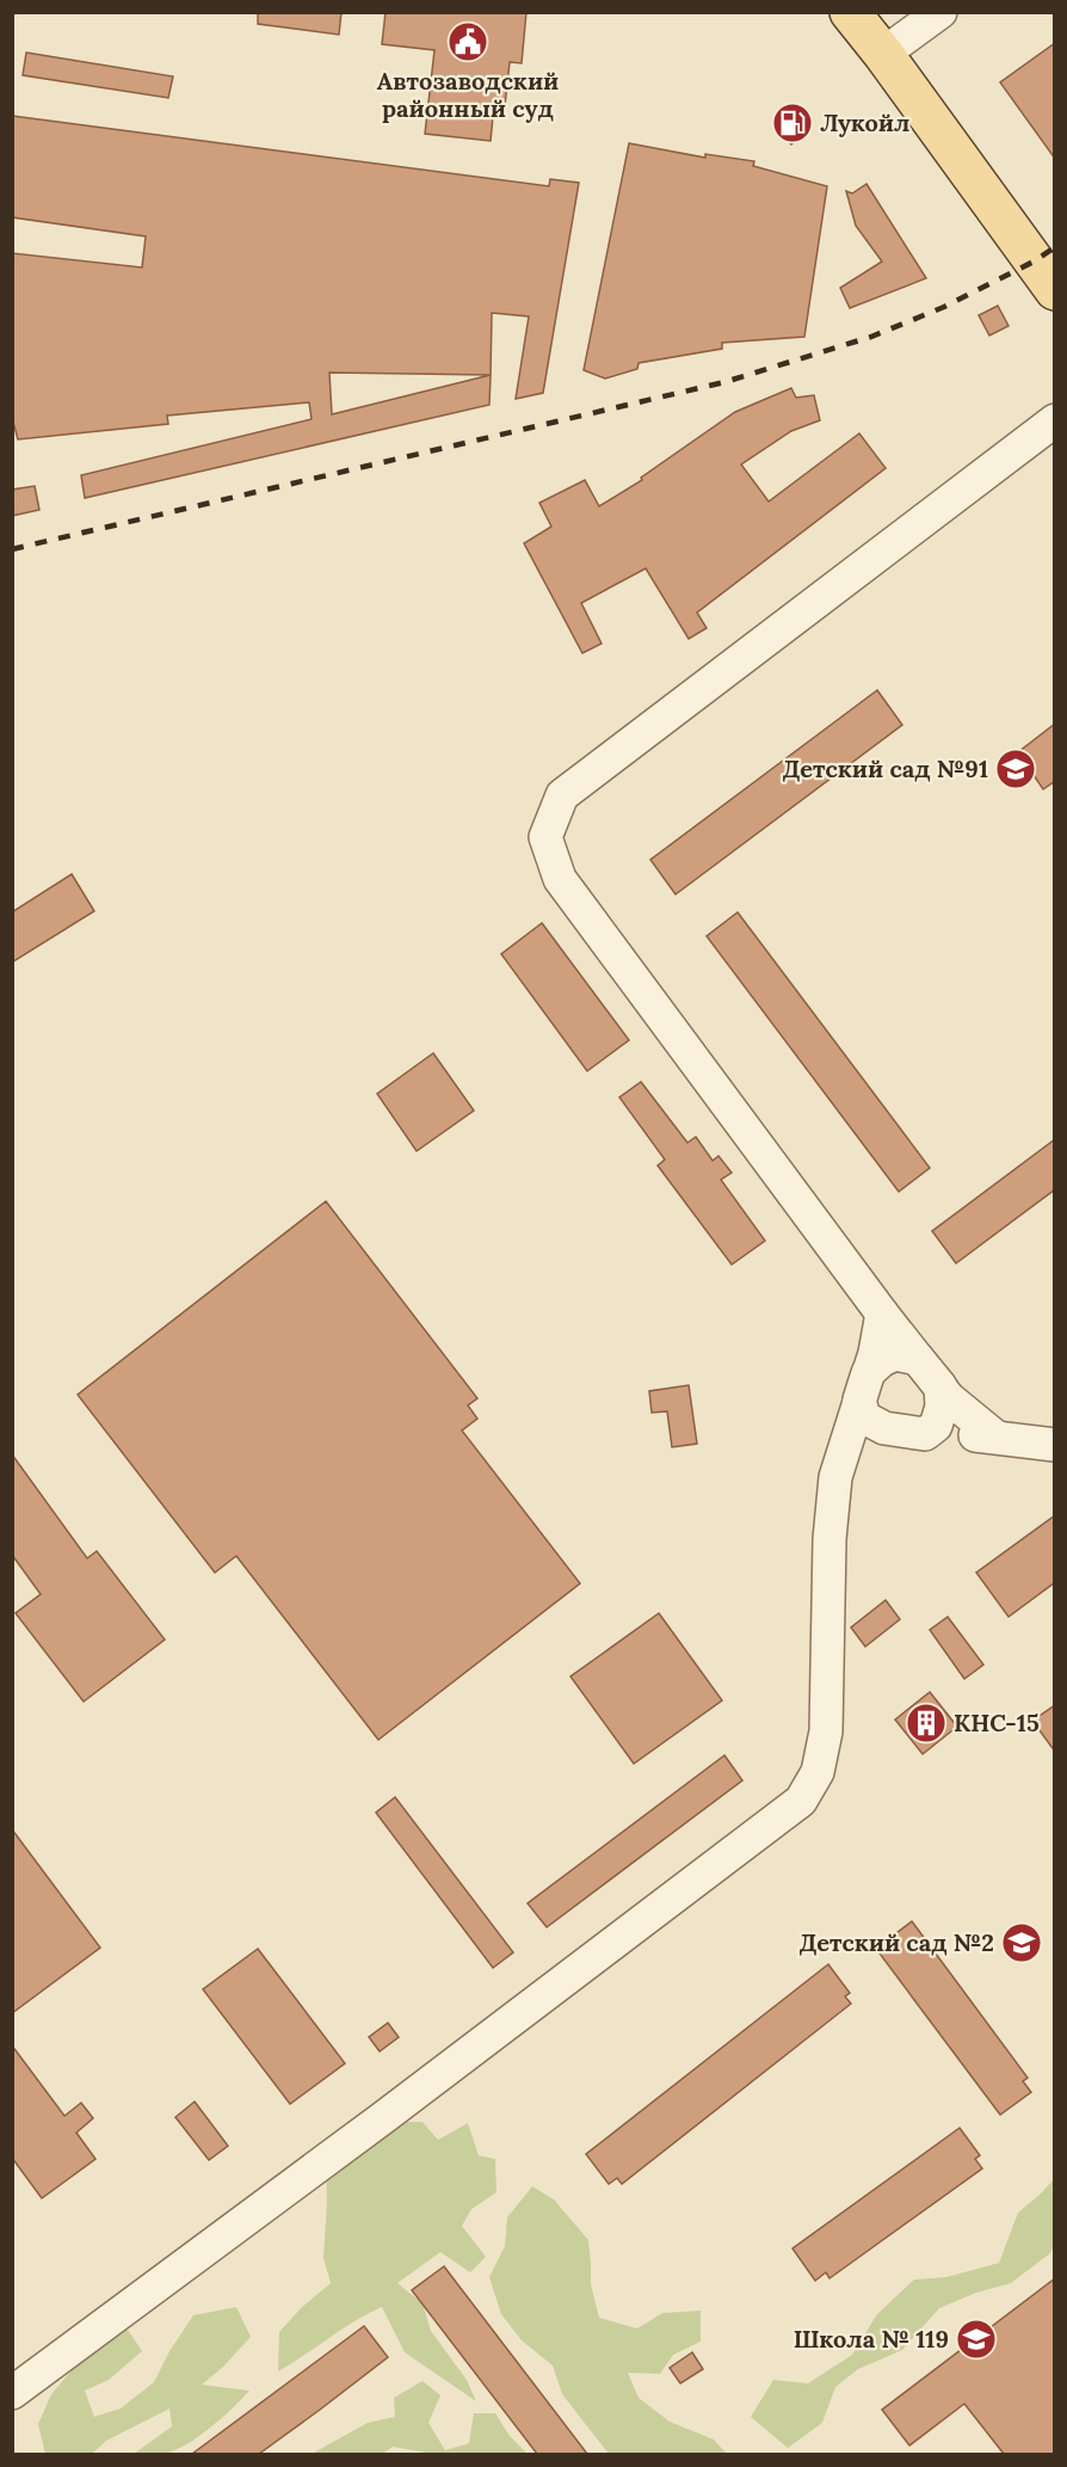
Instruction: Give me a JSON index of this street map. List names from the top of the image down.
{
  "places": {
    "public building": ["Автозаводский районный суд"],
    "fuel station": ["Лукойл"],
    "school or university": ["Детский сад №91", "Детский сад №2", "Школа № 119"],
    "building": ["КНС-15"]
  }
}
